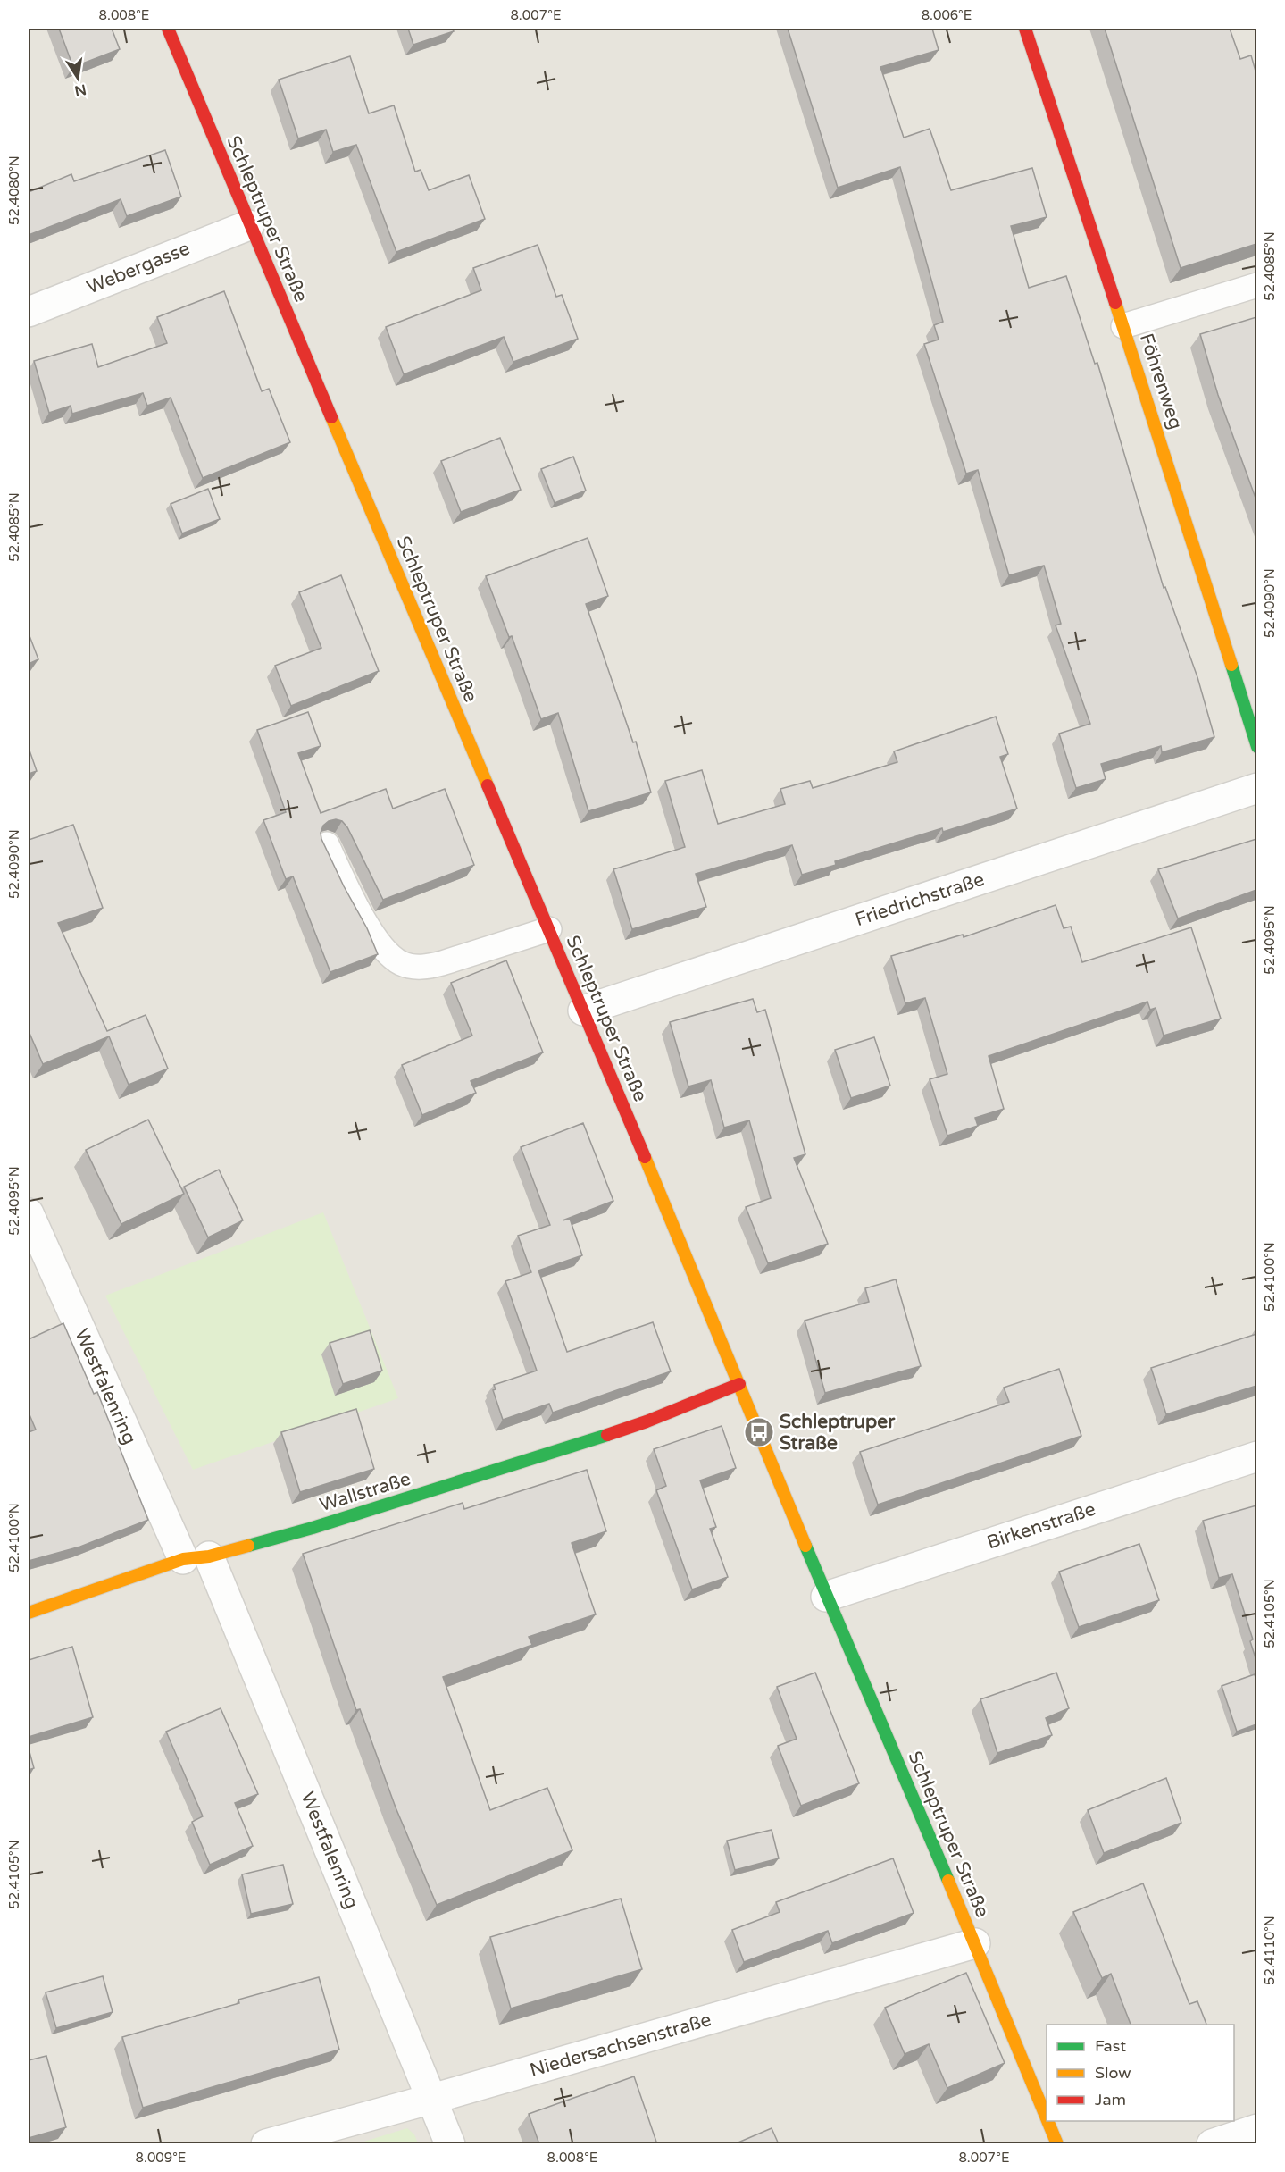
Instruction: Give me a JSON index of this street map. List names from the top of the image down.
{
  "streets": {
    "street": [
      "Schleptruper Straße",
      "Webergasse",
      "Föhrenweg",
      "Friedrichstraße",
      "Westfalenring",
      "Wallstraße",
      "Birkenstraße",
      "Niedersachsenstraße"
    ]
  },
  "crossings": [
    ["Schleptruper Straße", "Webergasse"],
    ["Schleptruper Straße", "Friedrichstraße"],
    ["Schleptruper Straße", "Wallstraße"],
    ["Schleptruper Straße", "Birkenstraße"],
    ["Schleptruper Straße", "Niedersachsenstraße"],
    ["Westfalenring", "Wallstraße"],
    ["Westfalenring", "Niedersachsenstraße"]
  ],
  "places": {
    "bus stop": ["Schleptruper Straße"]
  },
  "legend": ["Fast", "Slow", "Jam"],
  "north": "bottom",
  "coordinates": [
    "8.008°E",
    "8.007°E",
    "8.006°E",
    "52.4080°N",
    "52.4085°N",
    "52.4090°N",
    "52.4095°N",
    "52.4100°N",
    "52.4105°N",
    "52.4110°N",
    "8.009°E"
  ]
}
